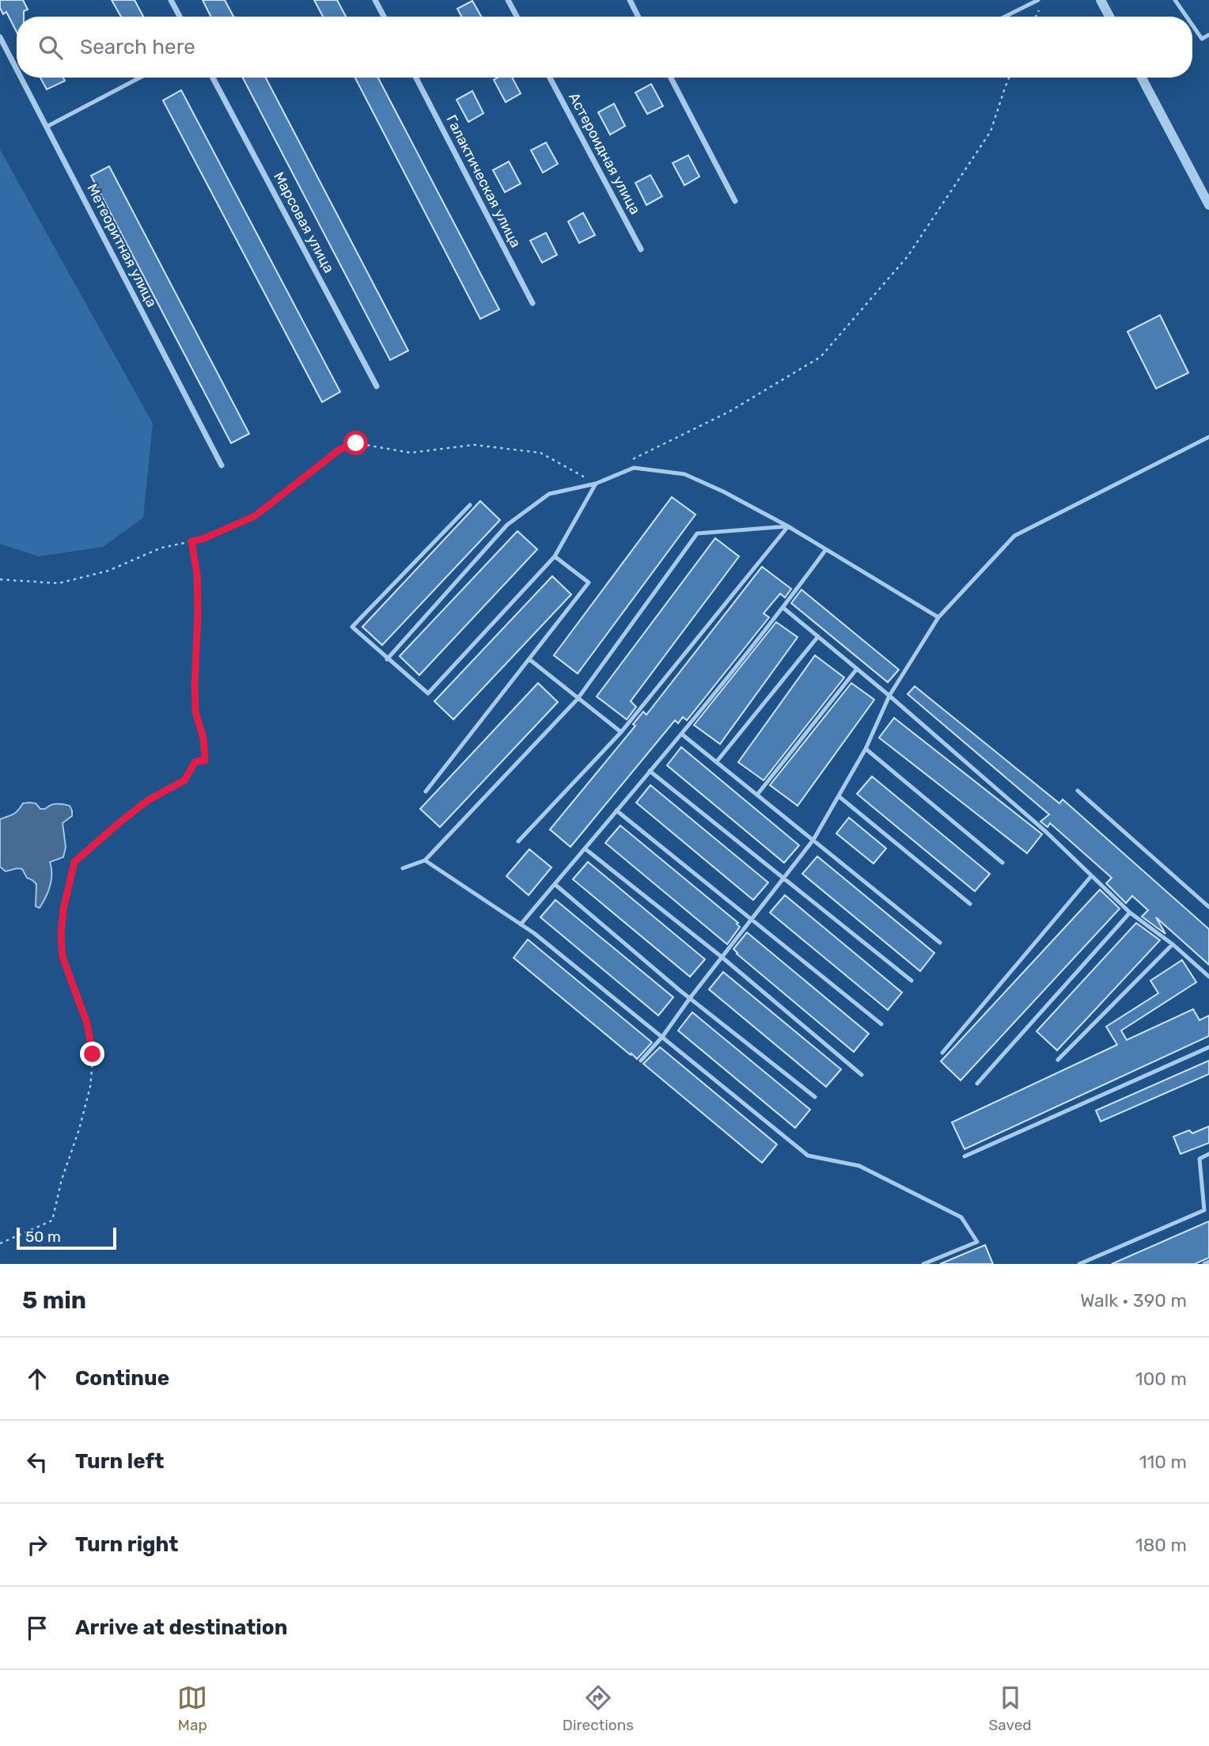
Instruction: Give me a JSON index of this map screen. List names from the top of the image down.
{
  "streets": {
    "street": [
      "Астероидная улица",
      "Галактическая улица",
      "Марсовая улица",
      "Метеоритная улица"
    ]
  },
  "scale_bar": "50 m",
  "page": {
    "search": "Search here",
    "scale": "50 m",
    "heading": ["5 min", "Walk · 390 m"],
    "list": [
      ["Continue", "100 m"],
      ["Turn left", "110 m"],
      ["Turn right", "180 m"],
      "Arrive at destination"
    ],
    "nav": ["Map", "Directions", "Saved"]
  }
}
